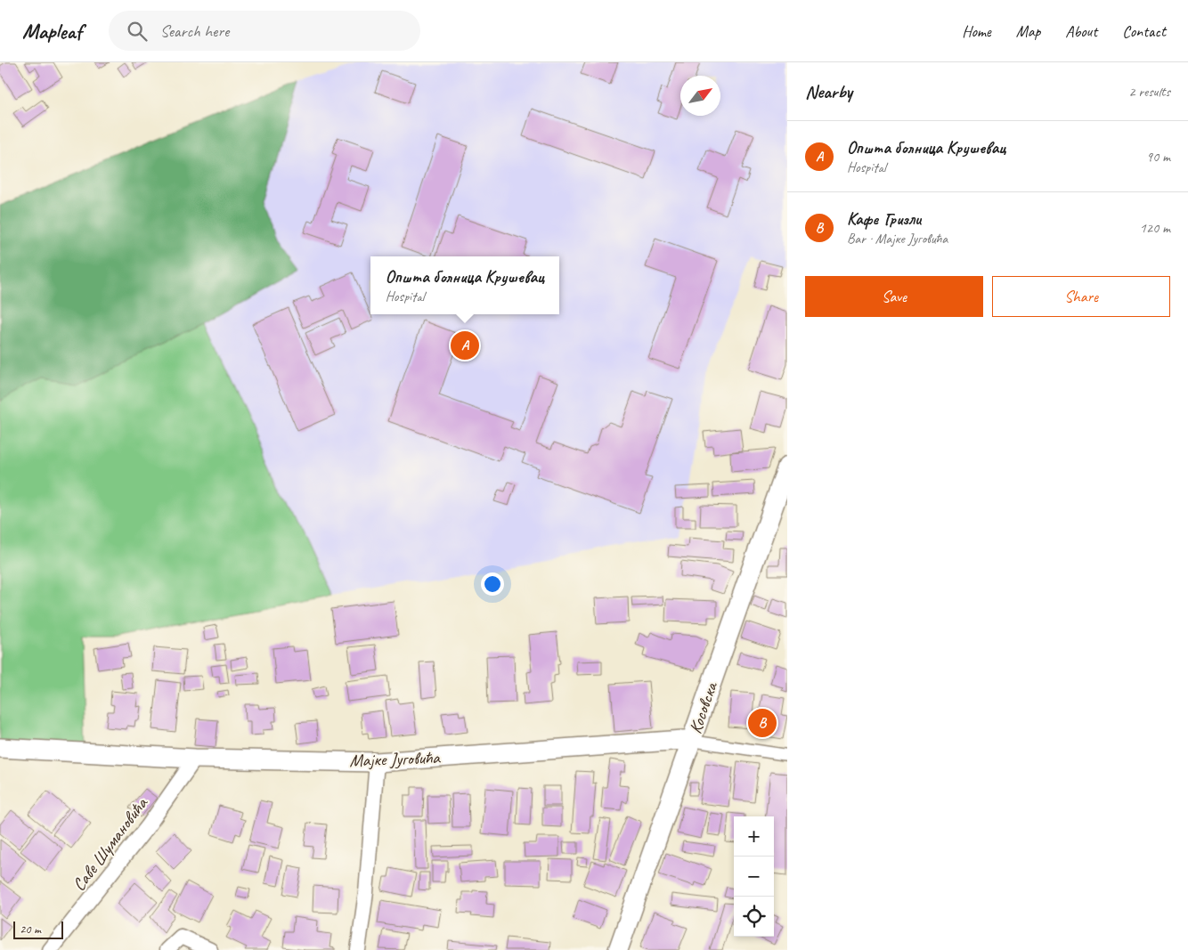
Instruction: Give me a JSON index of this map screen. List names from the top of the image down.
{
  "streets": {
    "street": ["Косовска", "Мајке Југовића", "Саве Шумановића"]
  },
  "crossings": [
    ["Косовска", "Мајке Југовића"],
    ["Мајке Југовића", "Саве Шумановића"]
  ],
  "scale_bar": "20 m",
  "north": "top right",
  "page": {
    "header": "Mapleaf",
    "search": "Search here",
    "nav": [
      "Home",
      "Map",
      "About",
      "Contact"
    ],
    "heading": ["Nearby", "2 results"],
    "list": [
      {
        "mark": "A",
        "name": "Општа болница Крушевац",
        "note": "Hospital",
        "value": "90 m"
      },
      {
        "mark": "B",
        "name": "Кафе Гризли",
        "note": "Bar · Мајке Југовића",
        "value": "120 m"
      }
    ],
    "popup": ["Општа болница Крушевац", "Hospital"],
    "buttons": ["Save", "Share"],
    "pins": ["A", "B"],
    "map_buttons": ["+", "−"],
    "scale": "20 m"
  }
}
